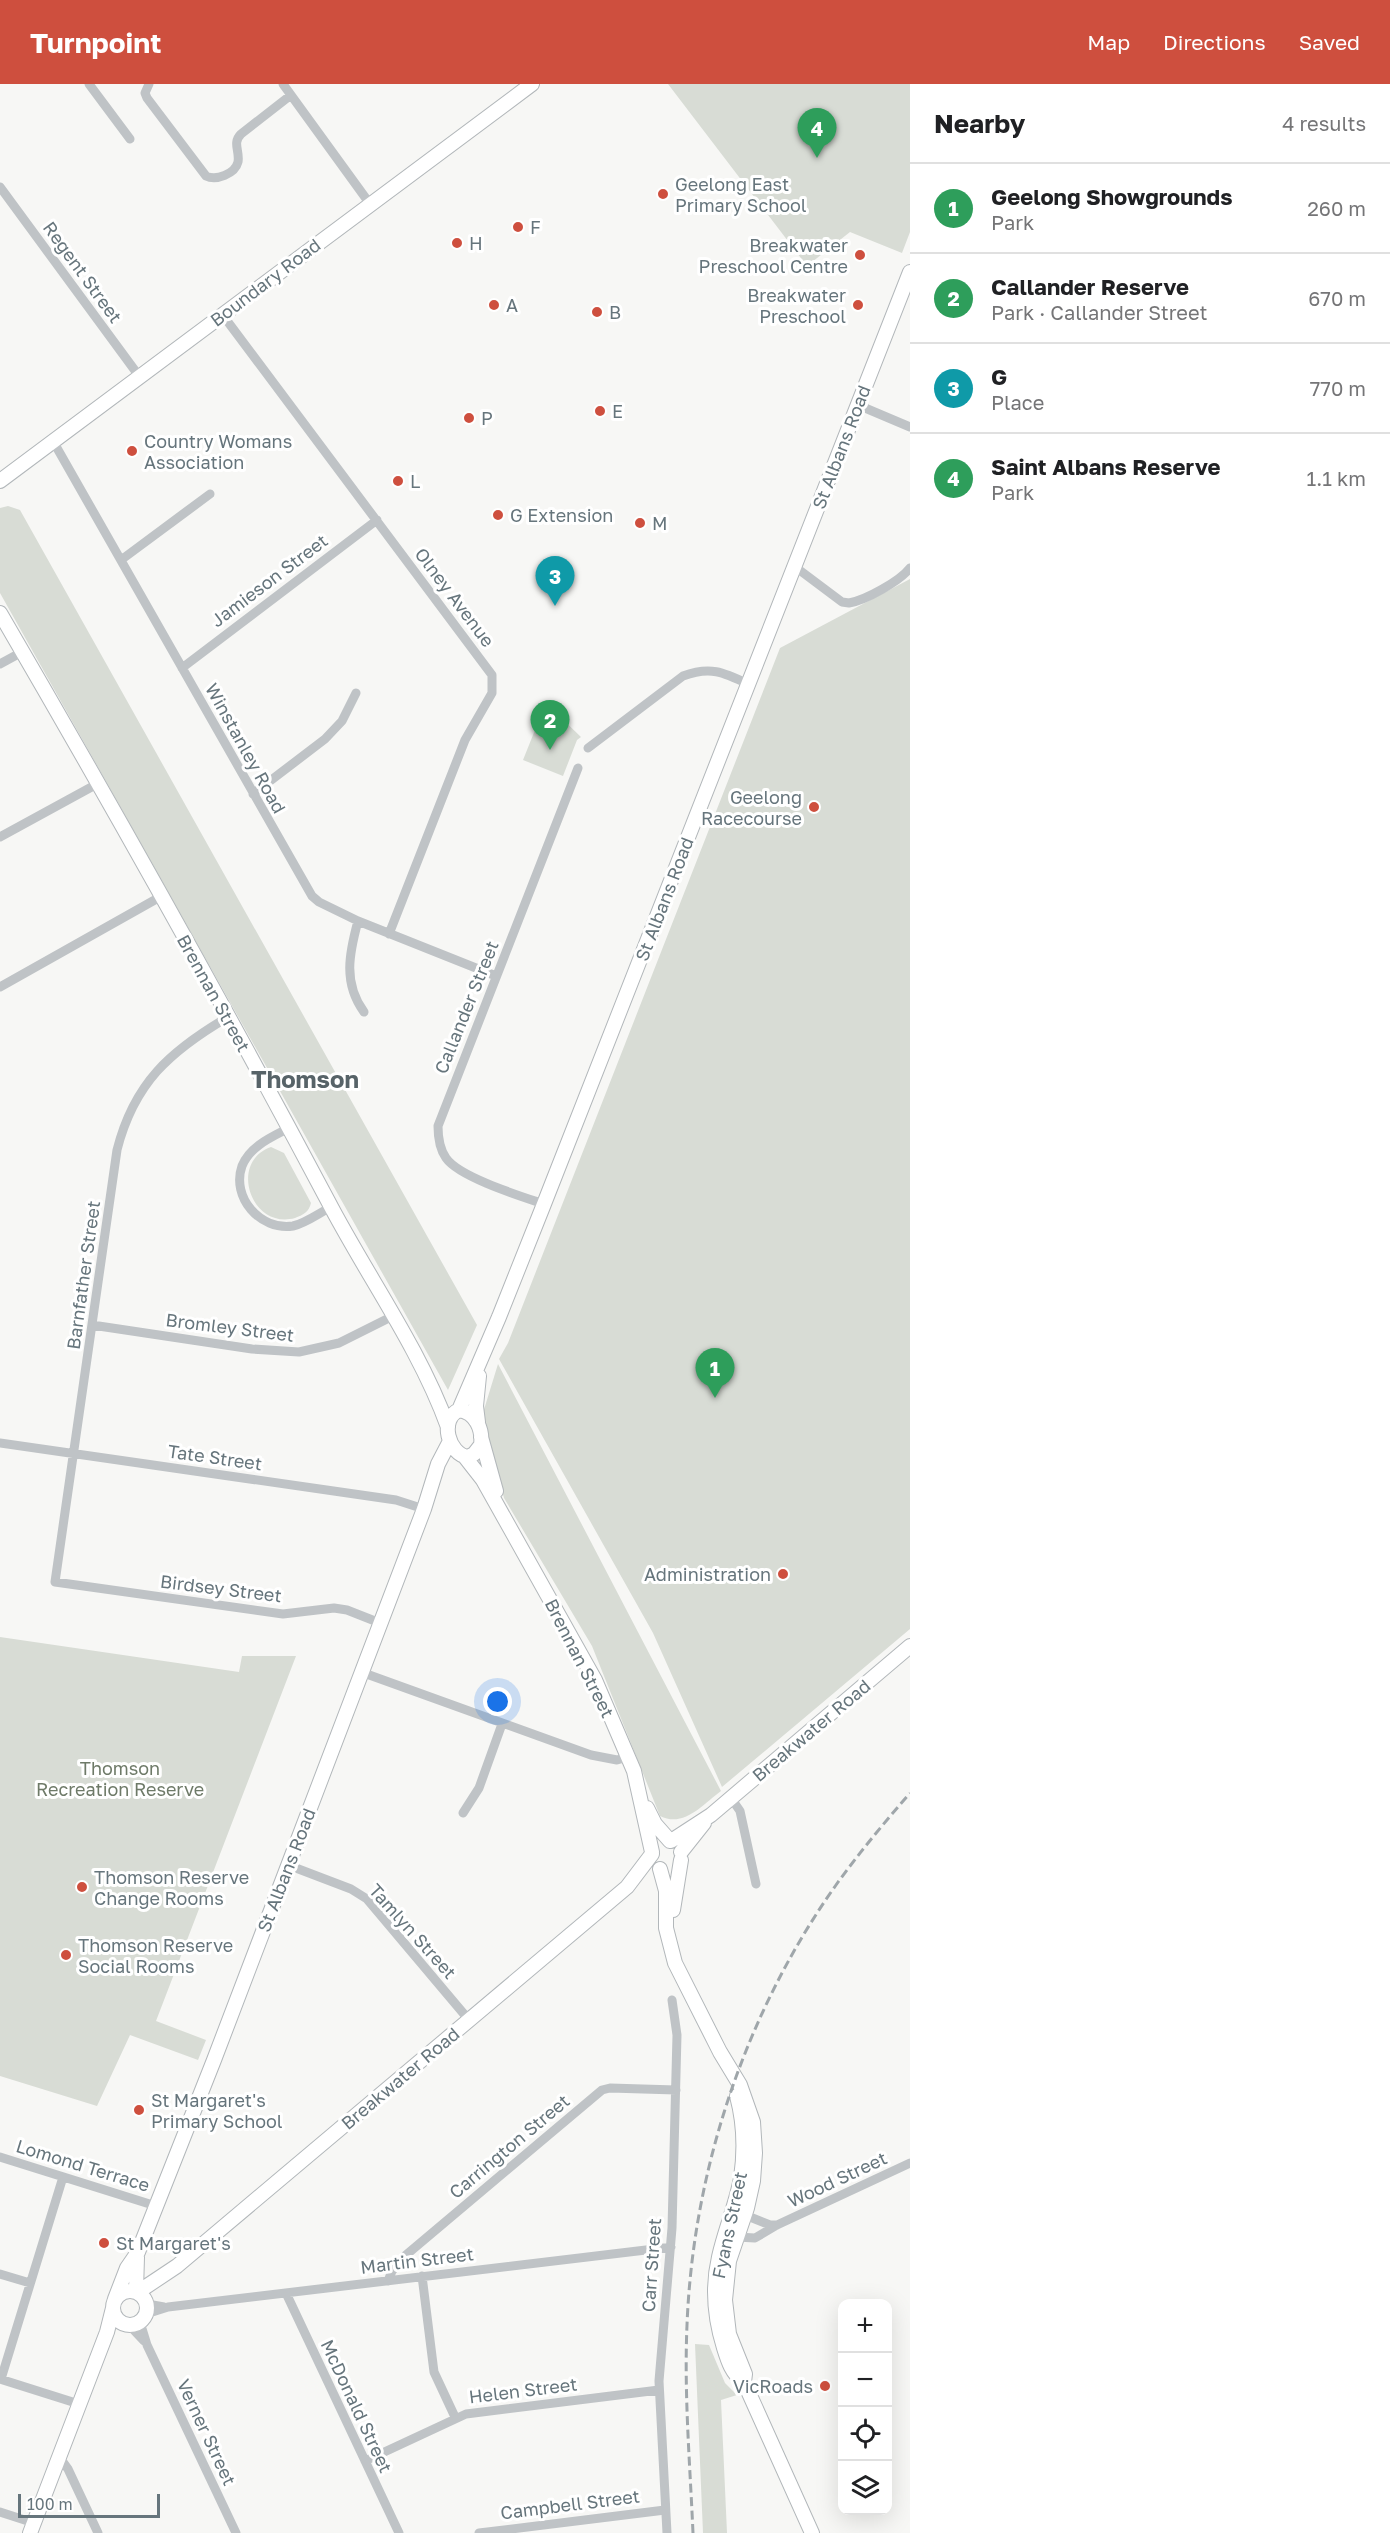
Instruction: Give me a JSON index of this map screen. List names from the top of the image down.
{
  "streets": {
    "street": [
      "Regent Street",
      "Boundary Road",
      "St Albans Road",
      "Jamieson Street",
      "Olney Avenue",
      "Winstanley Road",
      "Brennan Street",
      "Callander Street",
      "Barnfather Street",
      "Bromley Street",
      "Tate Street",
      "Birdsey Street",
      "Breakwater Road",
      "Tamlyn Street",
      "Carrington Street",
      "Lomond Terrace",
      "Wood Street",
      "Fyans Street",
      "Martin Street",
      "Carr Street",
      "Helen Street",
      "McDonald Street",
      "Verner Street",
      "Campbell Street"
    ]
  },
  "crossings": [
    ["Regent Street", "Boundary Road"],
    ["Boundary Road", "Olney Avenue"],
    ["Boundary Road", "Winstanley Road"],
    ["St Albans Road", "Brennan Street"],
    ["St Albans Road", "Callander Street"],
    ["St Albans Road", "Tate Street"],
    ["St Albans Road", "Birdsey Street"],
    ["St Albans Road", "Breakwater Road"],
    ["St Albans Road", "Tamlyn Street"],
    ["St Albans Road", "Lomond Terrace"],
    ["St Albans Road", "Martin Street"],
    ["St Albans Road", "Verner Street"],
    ["Jamieson Street", "Olney Avenue"],
    ["Jamieson Street", "Winstanley Road"],
    ["Olney Avenue", "Winstanley Road"],
    ["Winstanley Road", "Callander Street"],
    ["Brennan Street", "Barnfather Street"],
    ["Brennan Street", "Bromley Street"],
    ["Brennan Street", "Breakwater Road"],
    ["Brennan Street", "Fyans Street"],
    ["Barnfather Street", "Bromley Street"],
    ["Barnfather Street", "Tate Street"],
    ["Barnfather Street", "Birdsey Street"],
    ["Breakwater Road", "Tamlyn Street"],
    ["Breakwater Road", "Fyans Street"],
    ["Breakwater Road", "Martin Street"],
    ["Breakwater Road", "Verner Street"],
    ["Carrington Street", "Martin Street"],
    ["Carrington Street", "Carr Street"],
    ["Wood Street", "Fyans Street"],
    ["Martin Street", "Carr Street"],
    ["Martin Street", "McDonald Street"],
    ["Martin Street", "Verner Street"],
    ["Carr Street", "Helen Street"],
    ["Carr Street", "Campbell Street"],
    ["Helen Street", "McDonald Street"]
  ],
  "districts": ["Thomson"],
  "parks": ["Thomson Recreation Reserve"],
  "places": [
    "Geelong East Primary School",
    "F",
    "H",
    "Breakwater Preschool Centre",
    "A",
    "Breakwater Preschool",
    "B",
    "E",
    "P",
    "Country Womans Association",
    "L",
    "G Extension",
    "M",
    "Geelong Racecourse",
    "Administration",
    "Thomson Reserve Change Rooms",
    "Thomson Reserve Social Rooms",
    "St Margaret's Primary School",
    "St Margaret's",
    "VicRoads"
  ],
  "scale_bar": "100 m",
  "page": {
    "header": "Turnpoint",
    "nav": ["Map", "Directions", "Saved"],
    "heading": ["Nearby", "4 results"],
    "pins": [
      "4",
      "3",
      "2",
      "1"
    ],
    "list": [
      {
        "mark": "1",
        "name": "Geelong Showgrounds",
        "note": "Park",
        "value": "260 m"
      },
      {
        "mark": "2",
        "name": "Callander Reserve",
        "note": "Park · Callander Street",
        "value": "670 m"
      },
      {
        "mark": "3",
        "name": "G",
        "note": "Place",
        "value": "770 m"
      },
      {
        "mark": "4",
        "name": "Saint Albans Reserve",
        "note": "Park",
        "value": "1.1 km"
      }
    ],
    "map_buttons": ["+", "−"],
    "scale": "100 m"
  }
}
